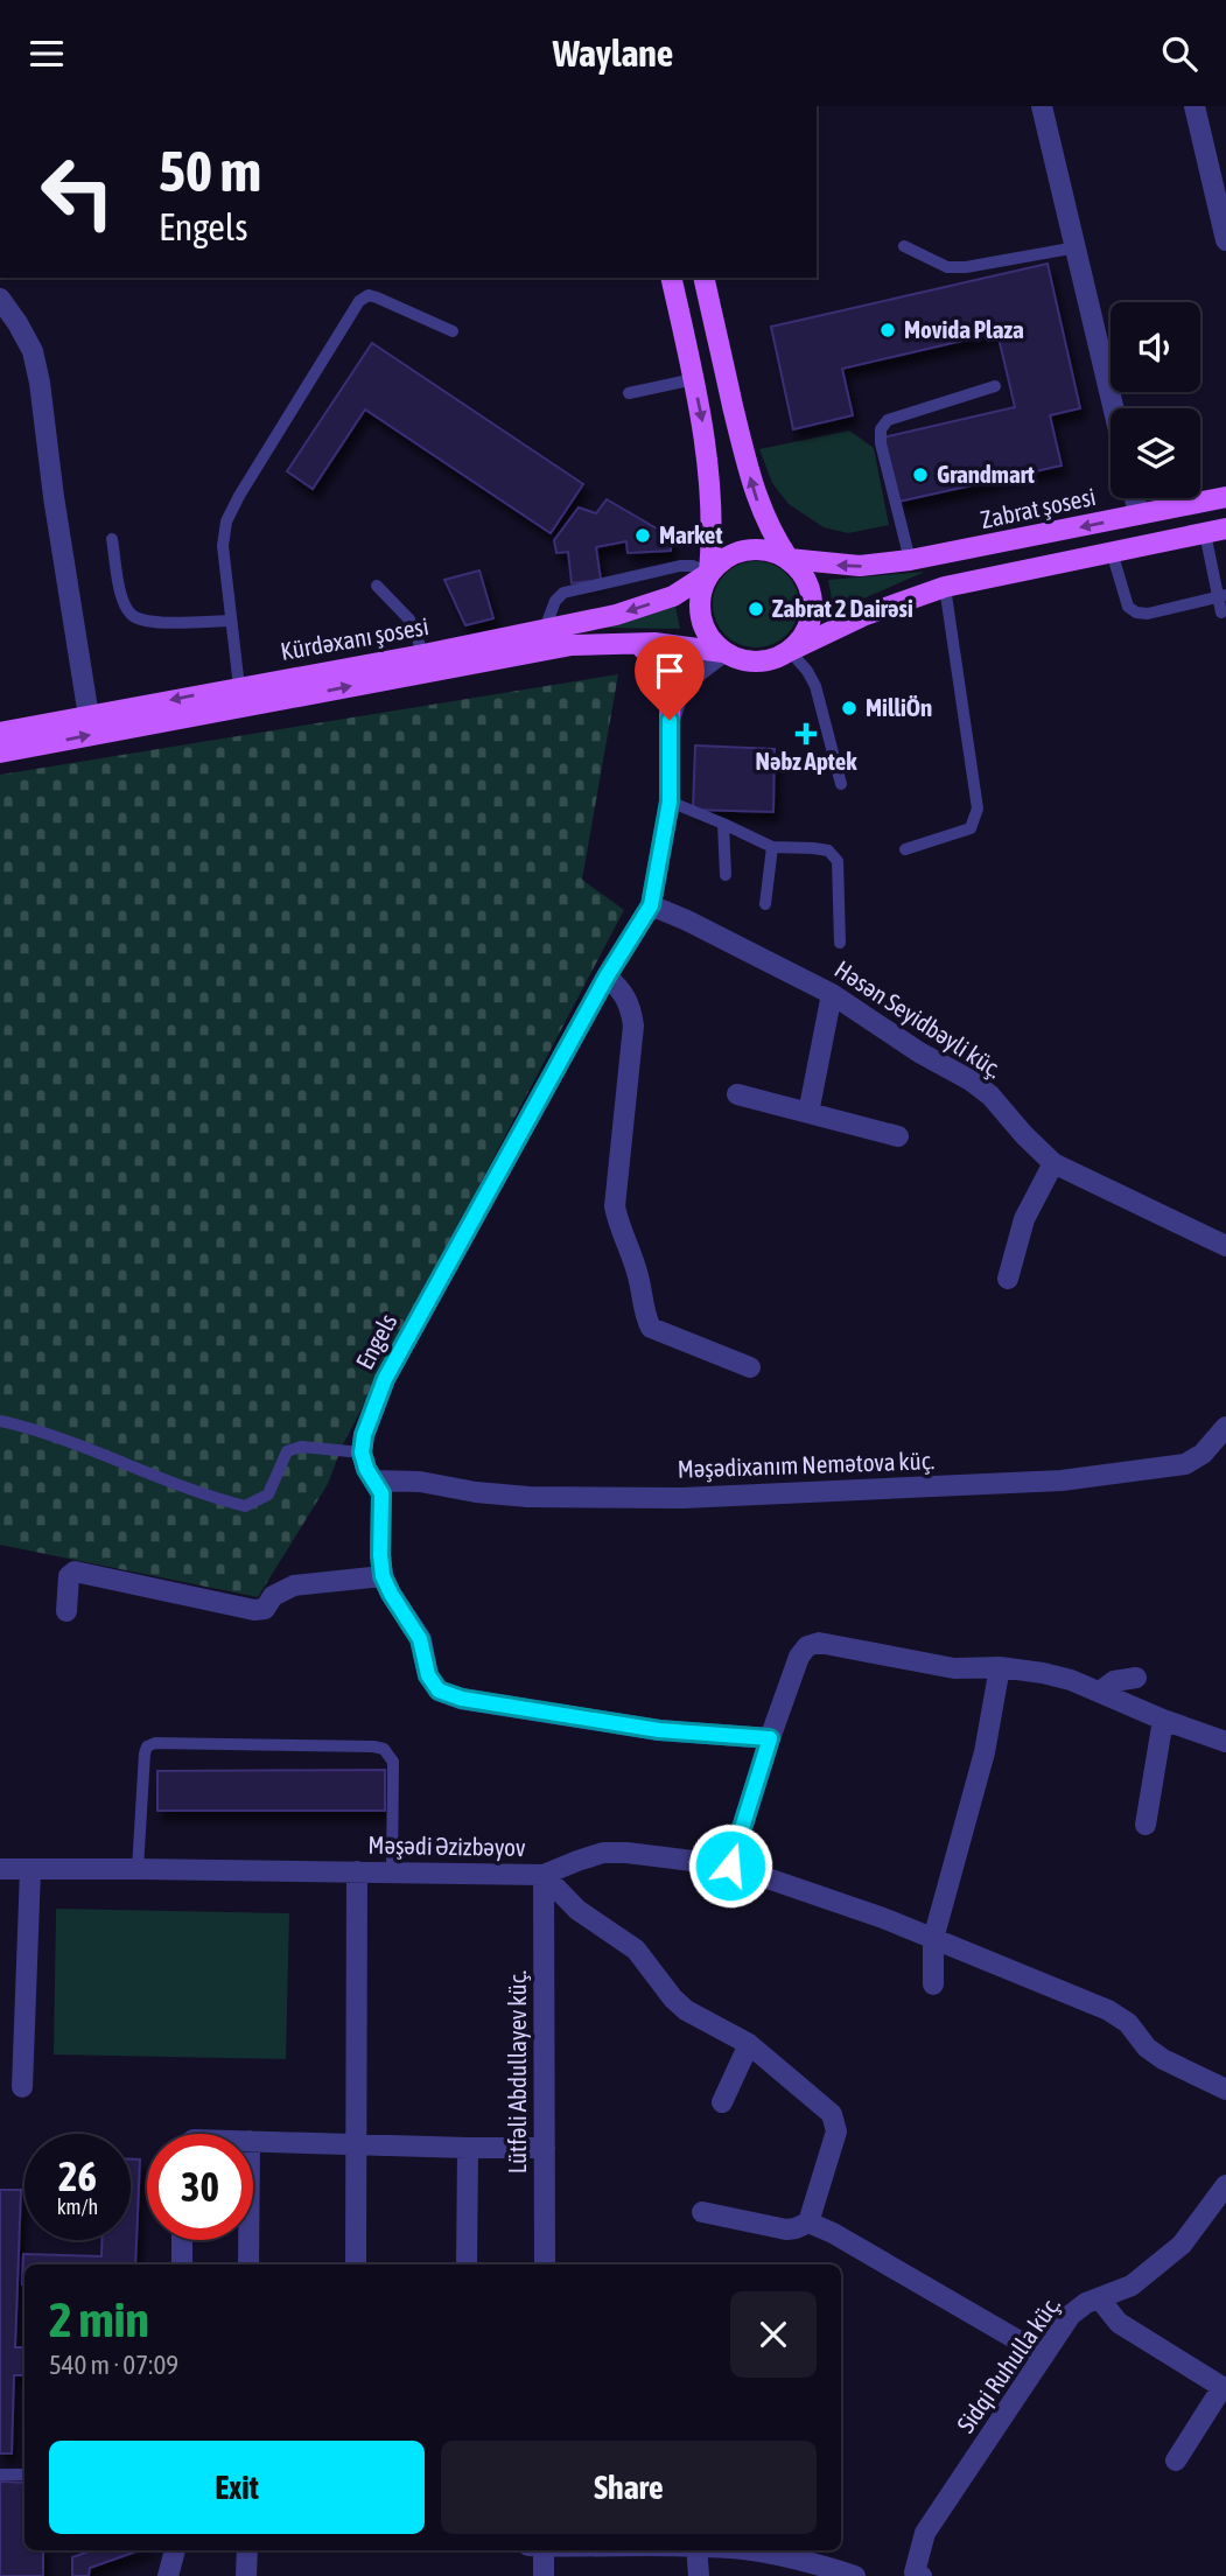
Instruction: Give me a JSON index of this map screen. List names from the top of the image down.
{
  "streets": {
    "main road": ["Zabrat şosesi", "Kürdəxanı şosesi"],
    "street": [
      "Həsən Seyidbəyli küç.",
      "Engels",
      "Məşədixanım Nemətova küç.",
      "Məşədi Əzizbəyov",
      "Lütfəli Abdullayev küç.",
      "Sidqi Ruhulla küç."
    ]
  },
  "crossings": [
    ["Zabrat şosesi", "Kürdəxanı şosesi"],
    ["Həsən Seyidbəyli küç.", "Engels"],
    ["Məşədi Əzizbəyov", "Lütfəli Abdullayev küç."]
  ],
  "places": {
    "other": [
      "Movida Plaza",
      "Grandmart",
      "Market",
      "Zabrat 2 Dairəsi",
      "MilliÖn"
    ],
    "health": ["Nəbz Aptek"]
  },
  "page": {
    "header": "Waylane",
    "turn": ["50 m", "Engels"],
    "speed": "26 km/h",
    "limit": "30",
    "heading": ["2 min", "540 m · 07:09"],
    "buttons": ["Exit", "Share"]
  }
}
